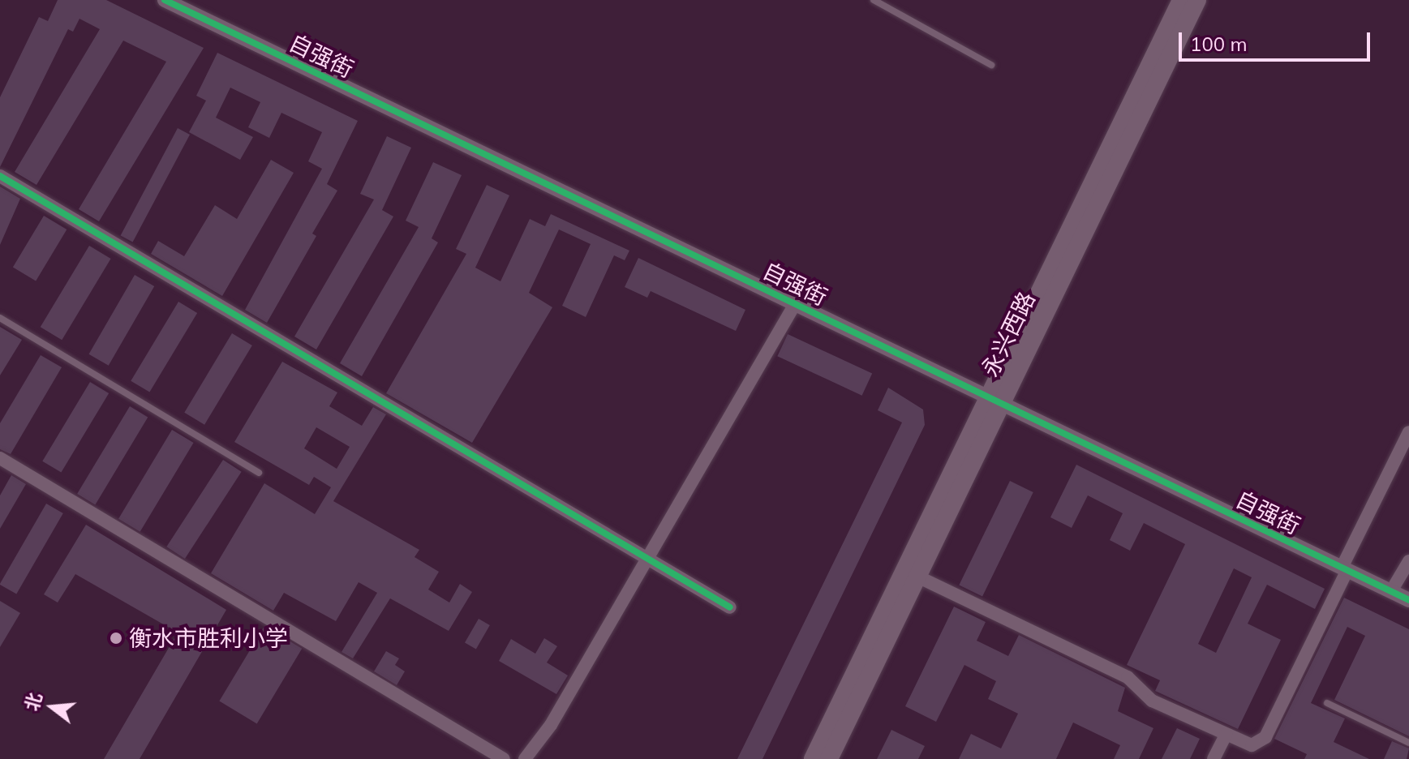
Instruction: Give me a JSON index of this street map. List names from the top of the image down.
{
  "streets": {
    "main road": ["永兴西路"],
    "street": ["自强街"]
  },
  "crossings": [
    ["自强街", "永兴西路"]
  ],
  "places": ["衡水市胜利小学"],
  "scale_bar": "100 m",
  "north": "left"
}
